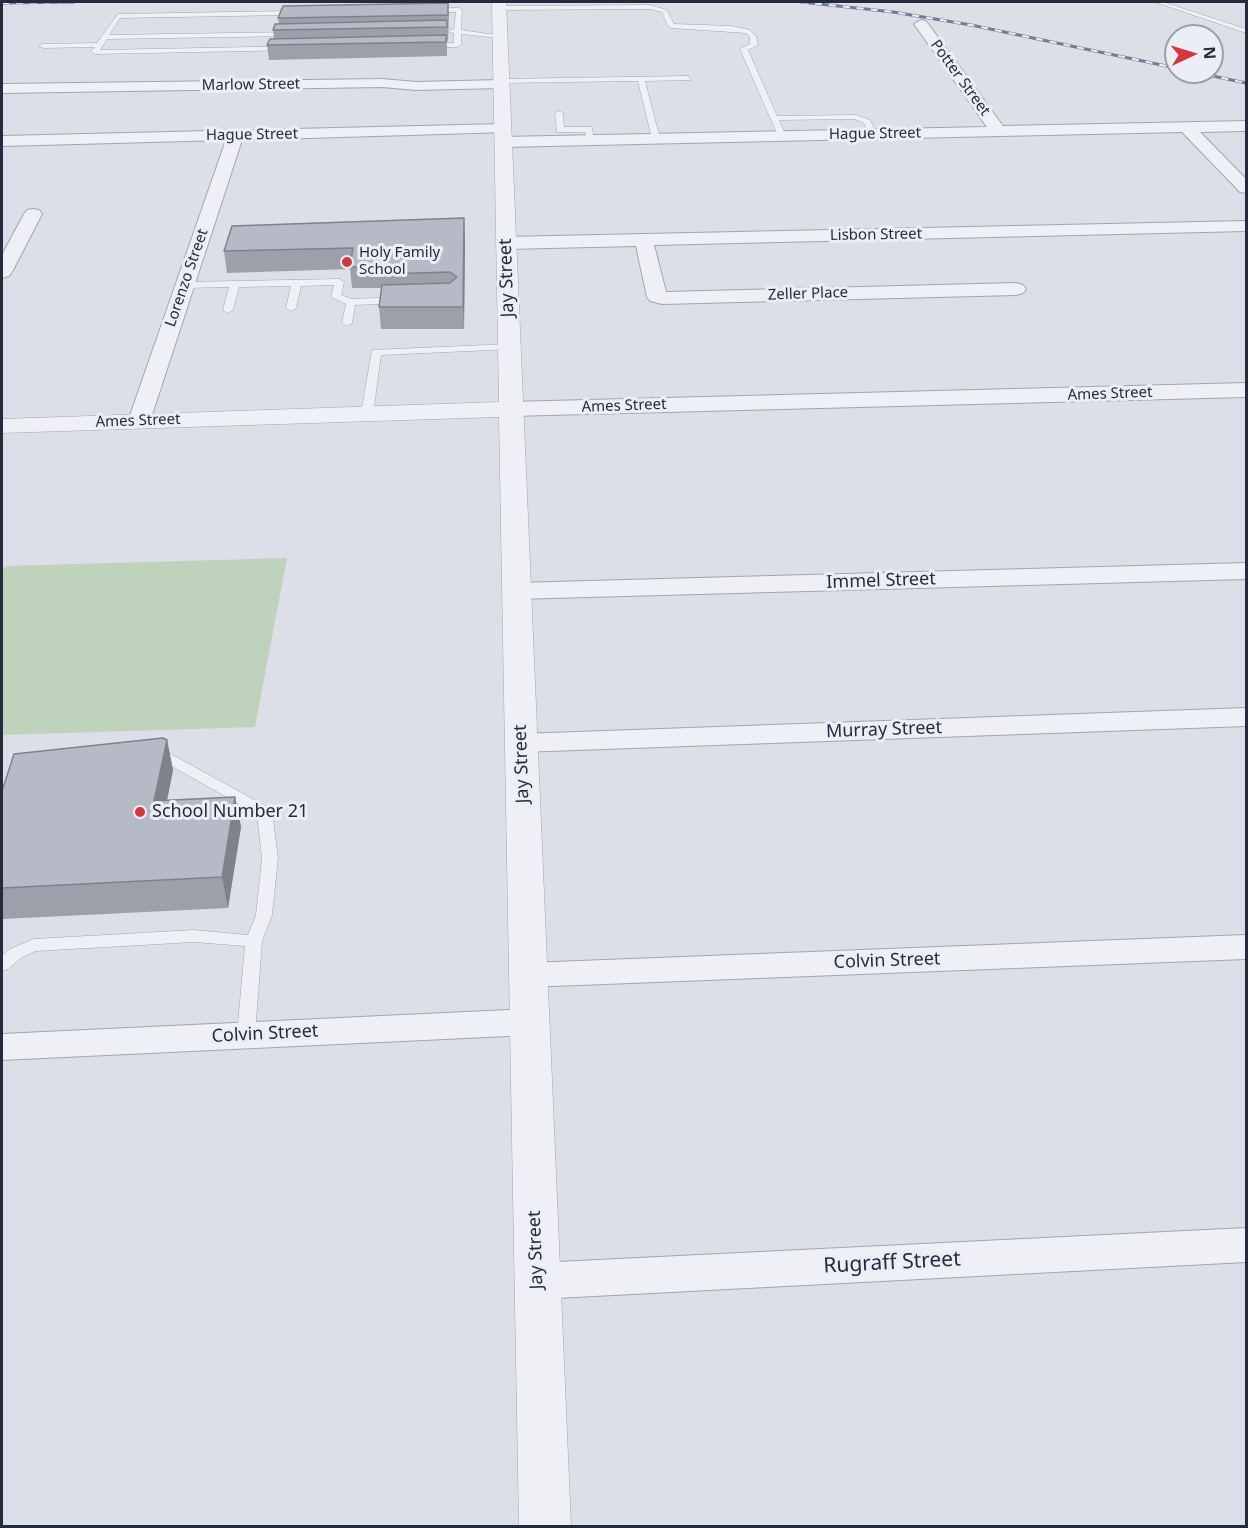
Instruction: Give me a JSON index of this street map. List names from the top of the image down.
{
  "streets": {
    "street": [
      "Potter Street",
      "Marlow Street",
      "Hague Street",
      "Lisbon Street",
      "Lorenzo Street",
      "Jay Street",
      "Zeller Place",
      "Ames Street",
      "Immel Street",
      "Murray Street",
      "Colvin Street",
      "Rugraff Street"
    ]
  },
  "crossings": [
    ["Potter Street", "Hague Street"],
    ["Marlow Street", "Jay Street"],
    ["Hague Street", "Lorenzo Street"],
    ["Hague Street", "Jay Street"],
    ["Lisbon Street", "Jay Street"],
    ["Lisbon Street", "Zeller Place"],
    ["Lorenzo Street", "Ames Street"],
    ["Jay Street", "Ames Street"],
    ["Jay Street", "Immel Street"],
    ["Jay Street", "Murray Street"],
    ["Jay Street", "Colvin Street"],
    ["Jay Street", "Rugraff Street"]
  ],
  "places": ["Holy Family School", "School Number 21"],
  "north": "right"
}
